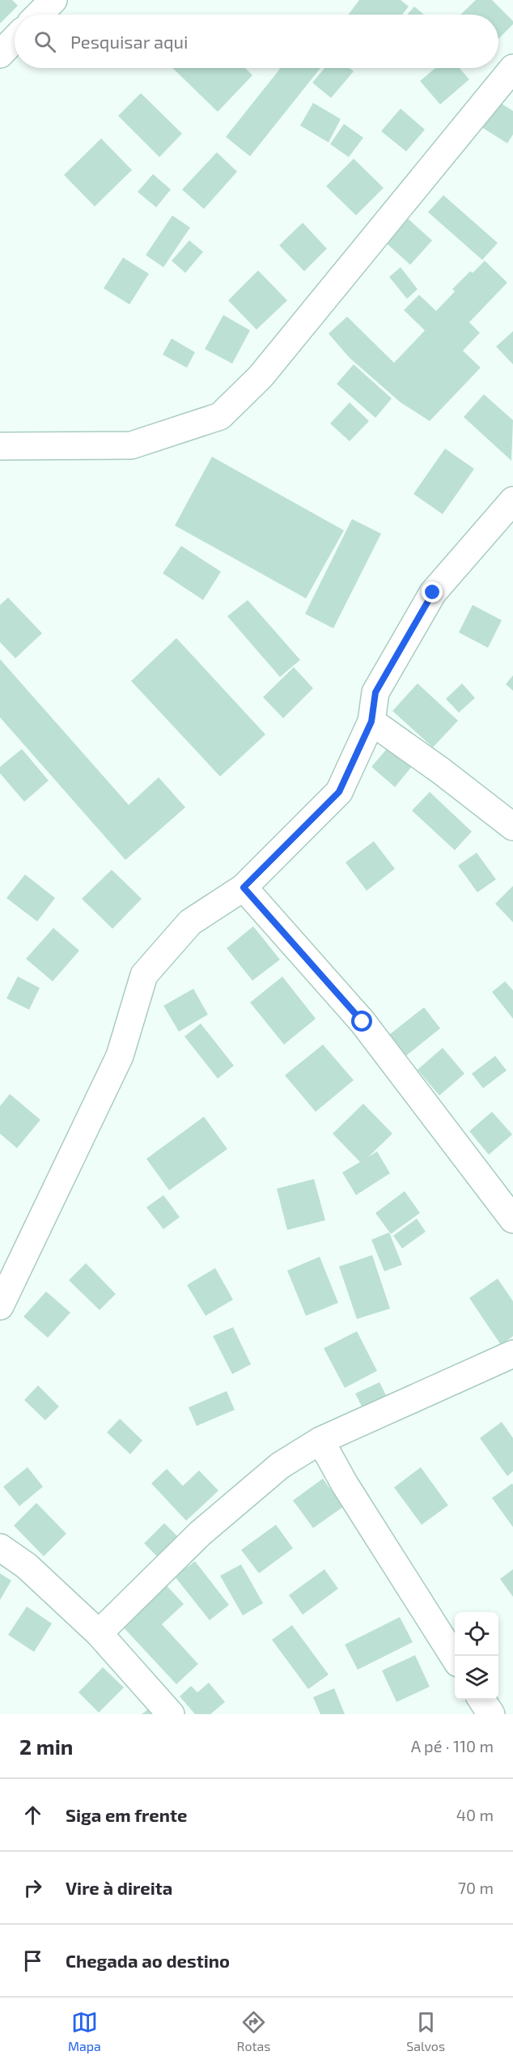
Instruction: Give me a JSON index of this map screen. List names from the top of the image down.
{
  "page": {
    "search": "Pesquisar aqui",
    "heading": ["2 min", "A pé · 110 m"],
    "list": [
      ["Siga em frente", "40 m"],
      ["Vire à direita", "70 m"],
      "Chegada ao destino"
    ],
    "nav": ["Mapa", "Rotas", "Salvos"]
  }
}
